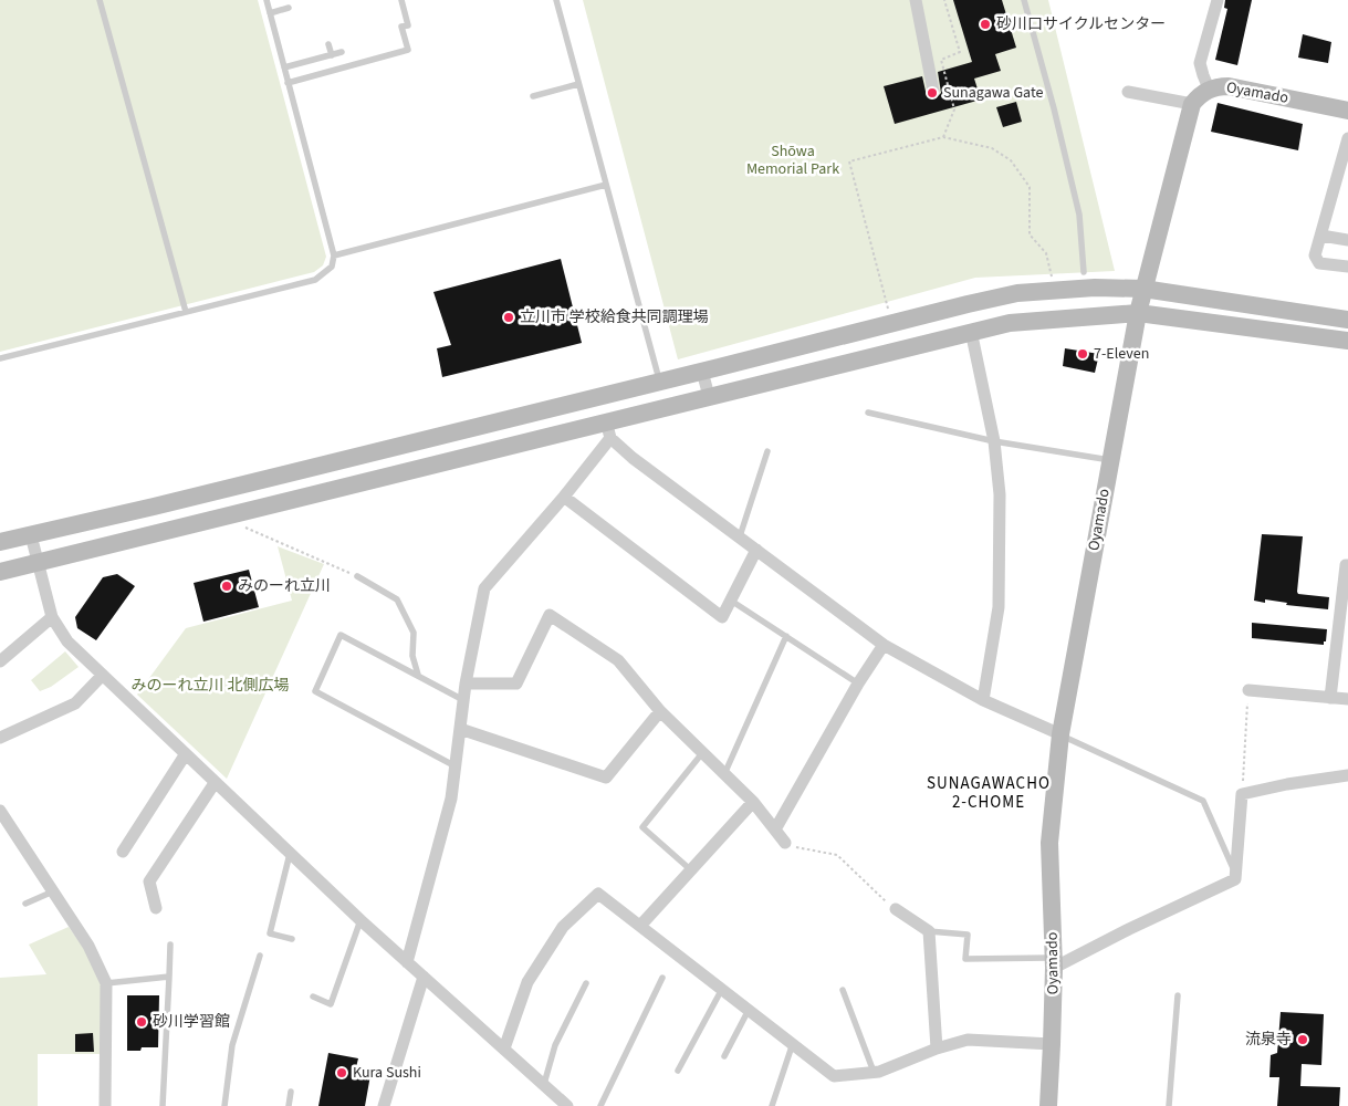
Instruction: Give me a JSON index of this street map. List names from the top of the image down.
{
  "streets": {
    "street": ["Oyamado"]
  },
  "districts": ["SUNAGAWACHO 2-CHOME"],
  "parks": ["Shōwa Memorial Park", "みのーれ立川 北側広場"],
  "places": [
    "砂川口サイクルセンター",
    "Sunagawa Gate",
    "立川市 学校給食共同調理場",
    "7-Eleven",
    "みのーれ立川",
    "砂川学習館",
    "流泉寺",
    "Kura Sushi"
  ]
}
